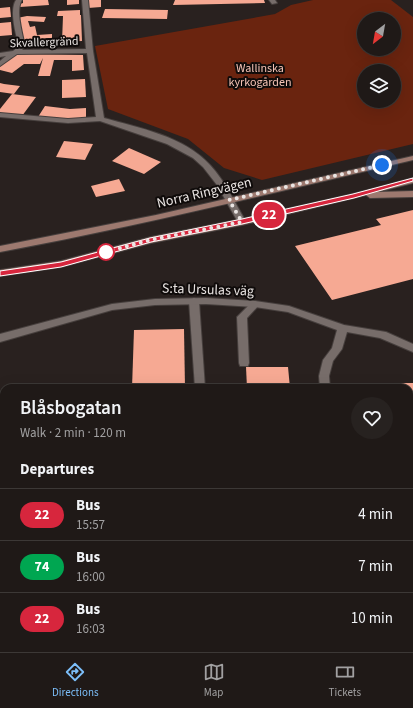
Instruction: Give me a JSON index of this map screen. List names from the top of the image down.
{
  "streets": {
    "main road": ["Norra Ringvägen"],
    "street": ["Skvallergränd", "S:ta Ursulas väg"]
  },
  "parks": ["Wallinska kyrkogården"],
  "lines": ["bus line 22"],
  "north": "bottom left",
  "page": {
    "on_map": "22",
    "heading": [
      ["Blåsbogatan", "Walk · 2 min · 120 m"],
      "Departures"
    ],
    "list": [
      {
        "mark": "22",
        "name": "Bus",
        "note": "15:57",
        "value": "4 min"
      },
      {
        "mark": "74",
        "name": "Bus",
        "note": "16:00",
        "value": "7 min"
      },
      {
        "mark": "22",
        "name": "Bus",
        "note": "16:03",
        "value": "10 min"
      }
    ],
    "tabs": ["Directions", "Map", "Tickets"]
  }
}
